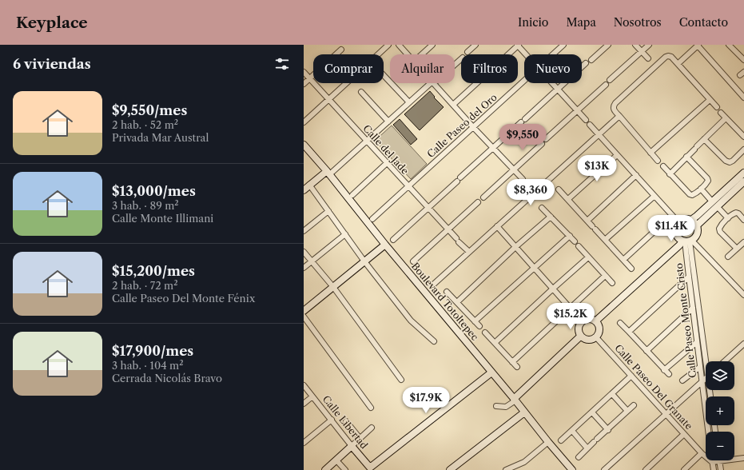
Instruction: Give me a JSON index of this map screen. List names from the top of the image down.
{
  "streets": {
    "main road": ["Boulevard Totoltepec", "Calle Libertad"],
    "street": [
      "Calle Paseo del Oro",
      "Calle del Jade",
      "Calle Paseo Monte Cristo",
      "Calle Paseo Del Granate"
    ]
  },
  "crossings": [
    ["Calle Paseo del Oro", "Calle del Jade"],
    ["Calle Paseo Monte Cristo", "Calle Paseo Del Granate"]
  ],
  "page": {
    "header": "Keyplace",
    "nav": [
      "Inicio",
      "Mapa",
      "Nosotros",
      "Contacto"
    ],
    "heading": "6 viviendas",
    "chip": [
      "Comprar",
      "Alquilar",
      "Filtros",
      "Nuevo"
    ],
    "list": [
      {
        "name": "$9,550/mes",
        "note": "2 hab. · 52 m² · Privada Mar Austral"
      },
      {
        "name": "$13,000/mes",
        "note": "3 hab. · 89 m² · Calle Monte Illimani"
      },
      {
        "name": "$15,200/mes",
        "note": "2 hab. · 72 m² · Calle Paseo Del Monte Fénix"
      },
      {
        "name": "$17,900/mes",
        "note": "3 hab. · 104 m² · Cerrada Nicolás Bravo"
      }
    ],
    "price": [
      "$9,550",
      "$13K",
      "$8,360",
      "$11.4K",
      "$15.2K",
      "$17.9K"
    ],
    "map_buttons": ["+", "−"]
  }
}
